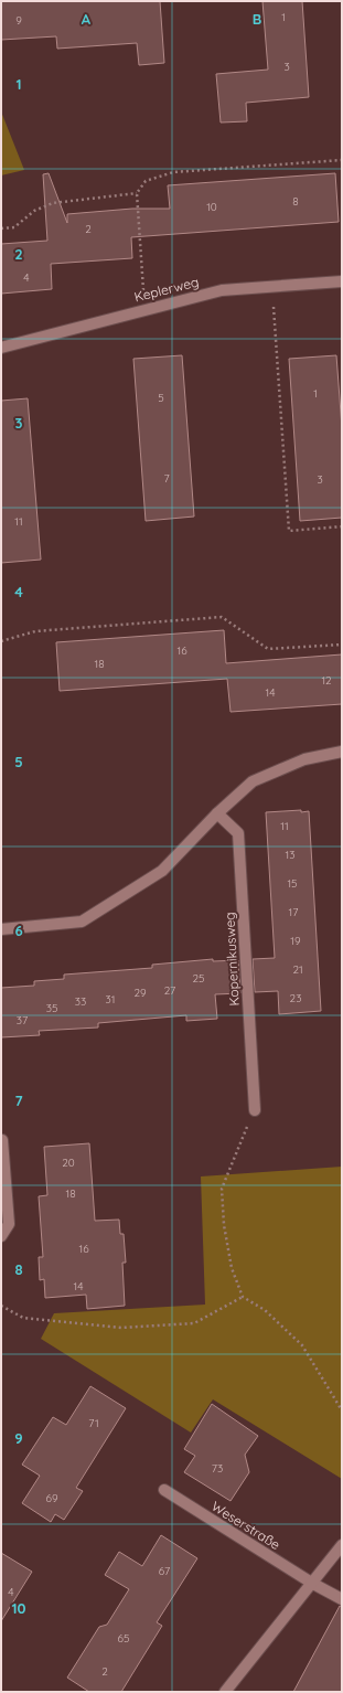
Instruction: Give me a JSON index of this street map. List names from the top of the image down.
{
  "streets": {
    "street": ["Keplerweg", "Kopernikusweg", "Weserstraße"]
  },
  "house_numbers": [
    "1",
    "9",
    "3",
    "8",
    "10",
    "2",
    "4",
    "1",
    "5",
    "7",
    "3",
    "11",
    "16",
    "18",
    "12",
    "14",
    "11",
    "13",
    "15",
    "17",
    "19",
    "21",
    "25",
    "27",
    "29",
    "23",
    "31",
    "33",
    "35",
    "37",
    "20",
    "18",
    "16",
    "14",
    "71",
    "73",
    "69",
    "67",
    "4",
    "65",
    "2"
  ],
  "grid": {
    "columns": ["A", "B"],
    "rows": [
      "1",
      "2",
      "3",
      "4",
      "5",
      "6",
      "7",
      "8",
      "9",
      "10"
    ]
  }
}
